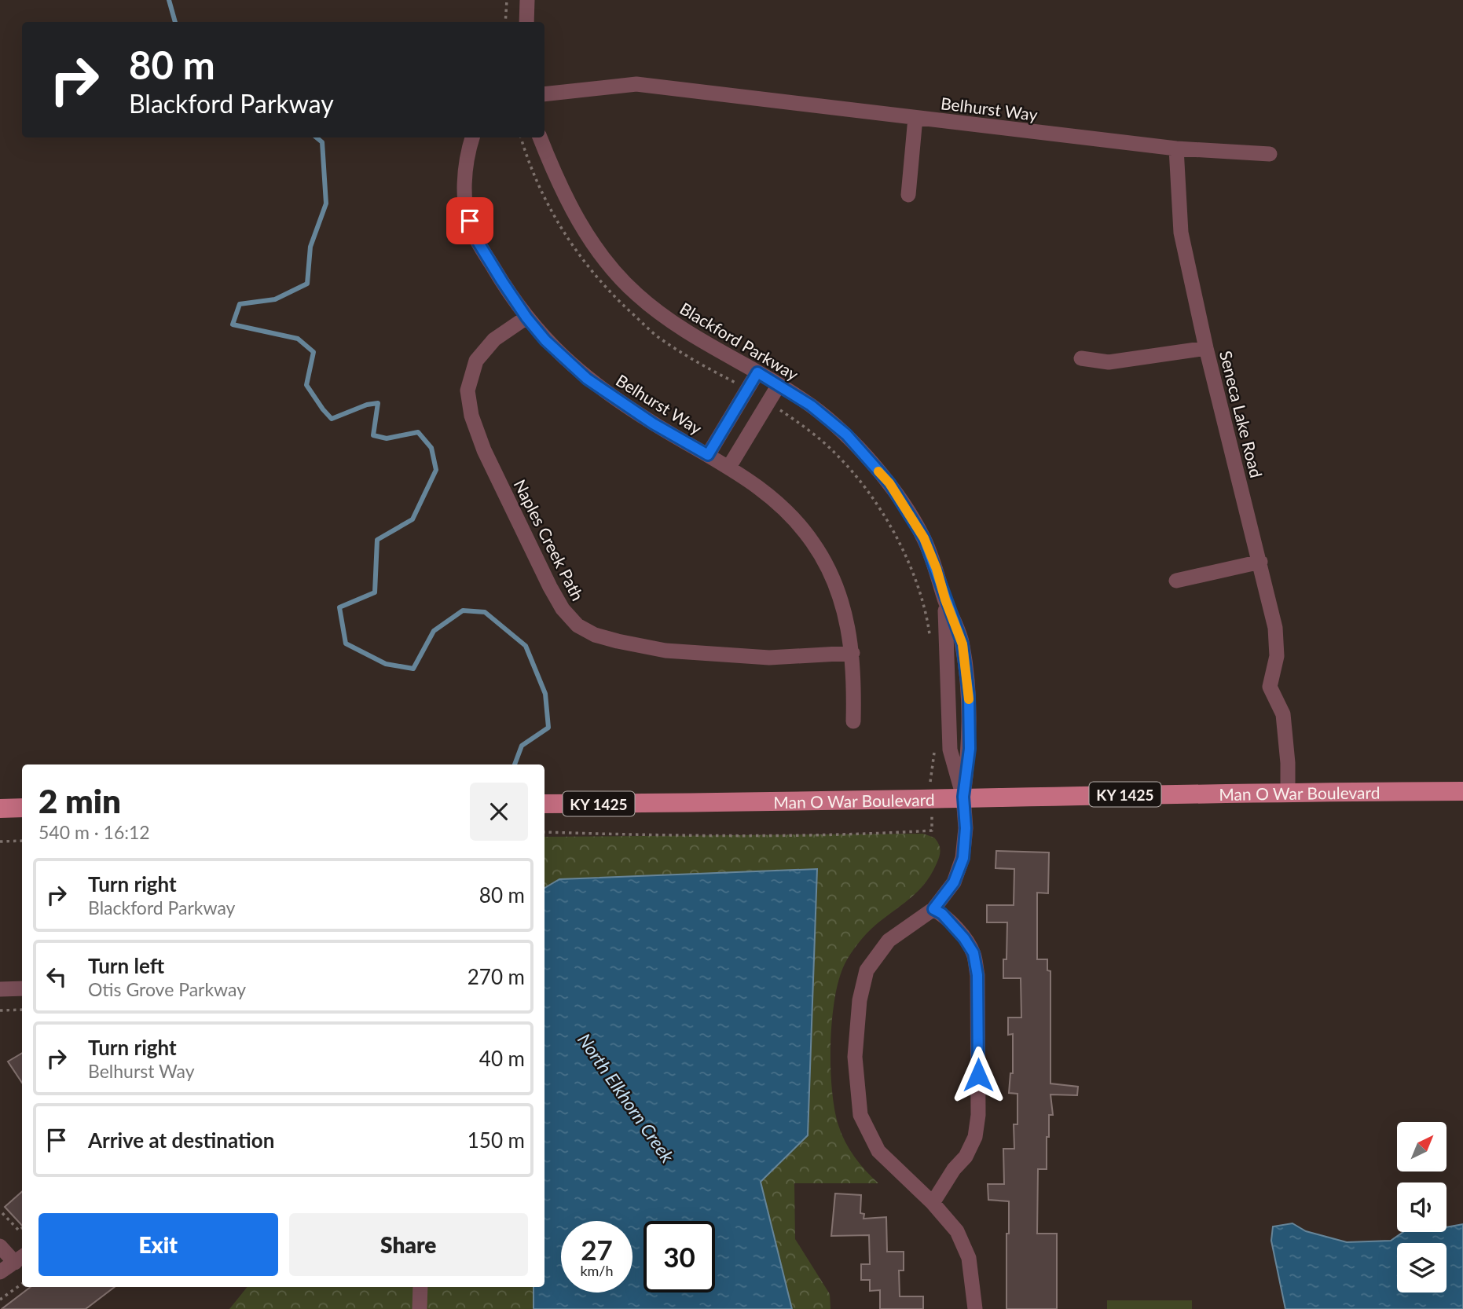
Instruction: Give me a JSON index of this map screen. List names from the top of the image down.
{
  "streets": {
    "main road": ["Man O War Boulevard", "KY 1425"],
    "street": [
      "Belhurst Way",
      "Blackford Parkway",
      "Seneca Lake Road",
      "Naples Creek Path"
    ]
  },
  "crossings": [
    ["Belhurst Way", "Seneca Lake Road"],
    ["Belhurst Way", "Naples Creek Path"],
    ["Blackford Parkway", "Man O War Boulevard"],
    ["Seneca Lake Road", "Man O War Boulevard"]
  ],
  "water": ["North Elkhorn Creek"],
  "north": "top right",
  "page": {
    "turn": ["80 m", "Blackford Parkway"],
    "heading": ["2 min", "540 m · 16:12"],
    "list": [
      {
        "name": "Turn right",
        "note": "Blackford Parkway",
        "value": "80 m"
      },
      {
        "name": "Turn left",
        "note": "Otis Grove Parkway",
        "value": "270 m"
      },
      {
        "name": "Turn right",
        "note": "Belhurst Way",
        "value": "40 m"
      },
      {
        "name": "Arrive at destination",
        "value": "150 m"
      }
    ],
    "buttons": ["Exit", "Share"],
    "speed": "27 km/h",
    "limit": "30"
  }
}
